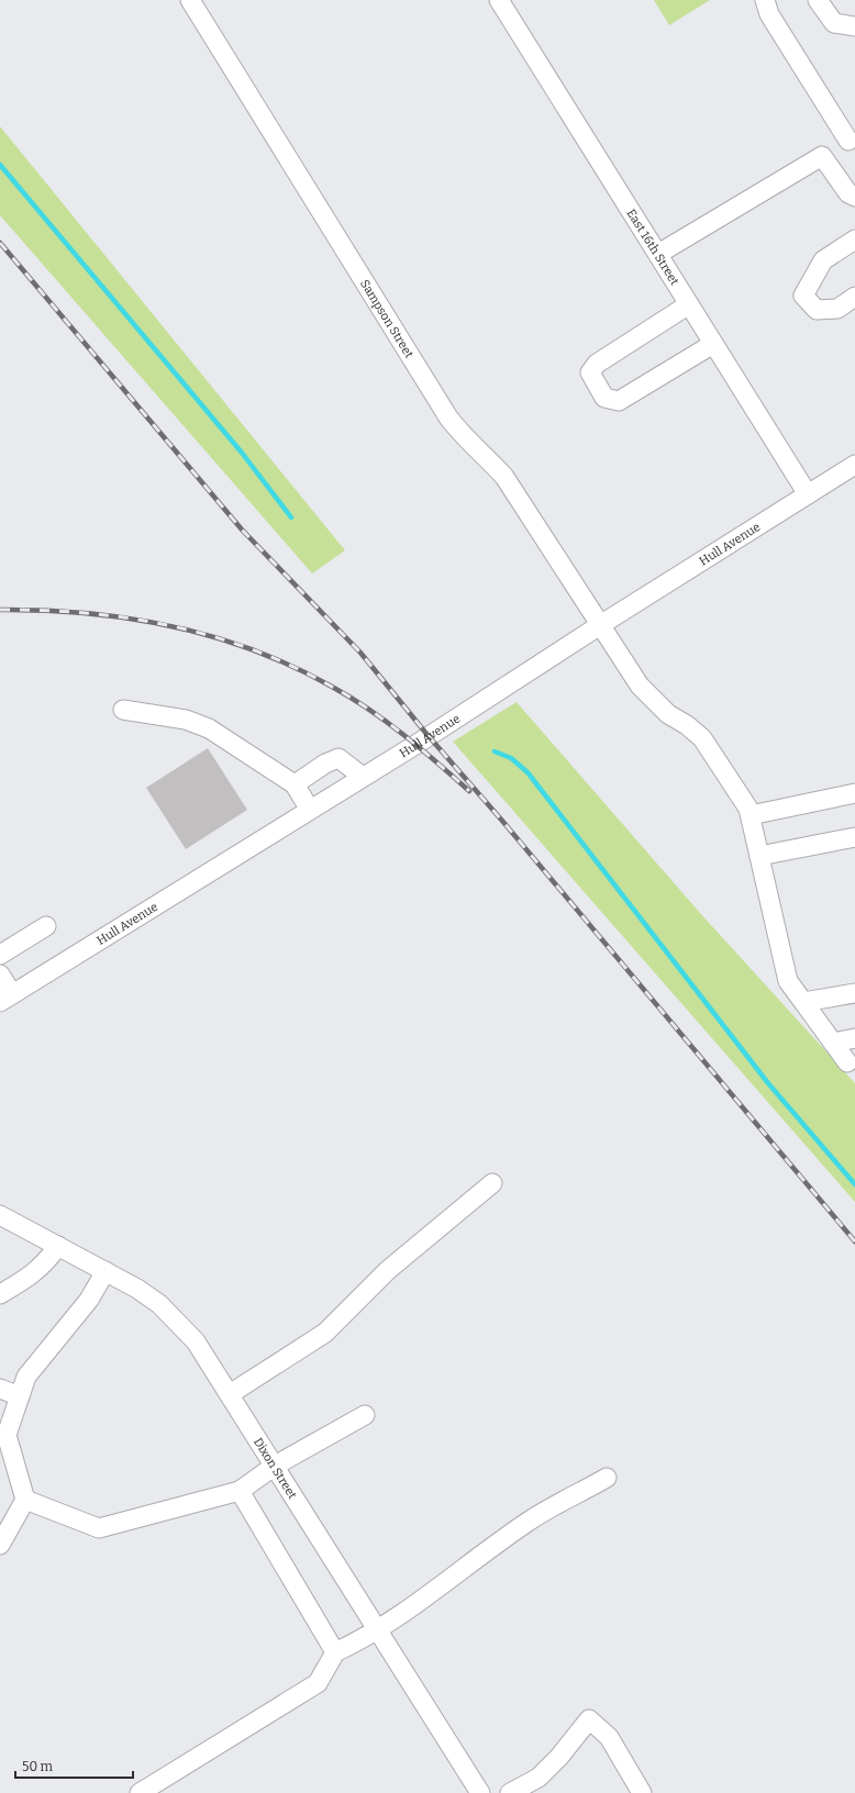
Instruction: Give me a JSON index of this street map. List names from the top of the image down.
{
  "streets": {
    "street": [
      "East 16th Street",
      "Sampson Street",
      "Hull Avenue",
      "Dixon Street"
    ]
  },
  "crossings": [
    ["East 16th Street", "Hull Avenue"],
    ["Sampson Street", "Hull Avenue"]
  ],
  "scale_bar": "50 m"
}
